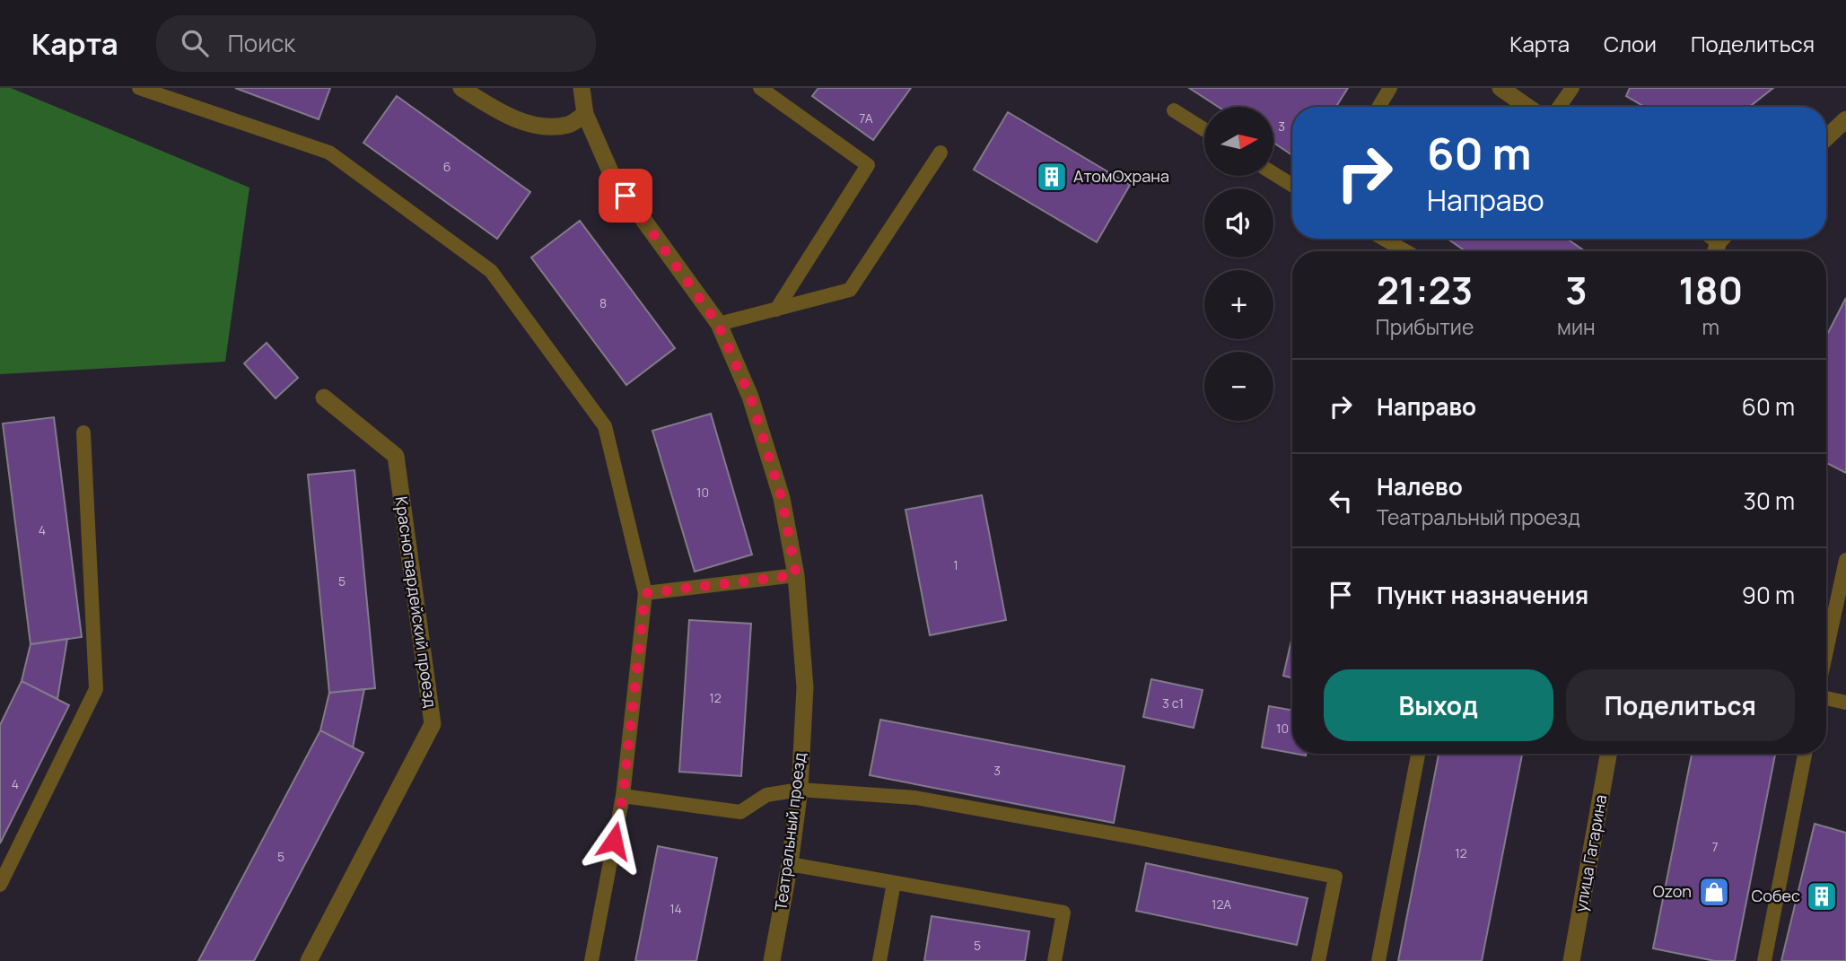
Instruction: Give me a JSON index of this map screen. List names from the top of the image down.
{
  "streets": {
    "street": ["Красногвардейский проезд", "Театральный проезд", "улица Гагарина"]
  },
  "places": {
    "building": ["АтомОхрана", "Собес"],
    "shop": ["Ozon"]
  },
  "house_numbers": [
    "7А",
    "3",
    "6",
    "8",
    "10",
    "4",
    "1",
    "5",
    "12",
    "3 с1",
    "10",
    "3",
    "4",
    "7",
    "12",
    "5",
    "12А",
    "14",
    "5"
  ],
  "north": "right",
  "page": {
    "header": "Карта",
    "search": "Поиск",
    "nav": ["Карта", "Слои", "Поделиться"],
    "map_buttons": ["+", "−"],
    "turn": ["60 m", "Направо"],
    "eta": [
      "21:23",
      "Прибытие",
      "3",
      "мин",
      "180",
      "m"
    ],
    "list": [
      {
        "name": "Направо",
        "value": "60 m"
      },
      {
        "name": "Налево",
        "note": "Театральный проезд",
        "value": "30 m"
      },
      {
        "name": "Пункт назначения",
        "value": "90 m"
      }
    ],
    "buttons": ["Выход", "Поделиться"]
  }
}
